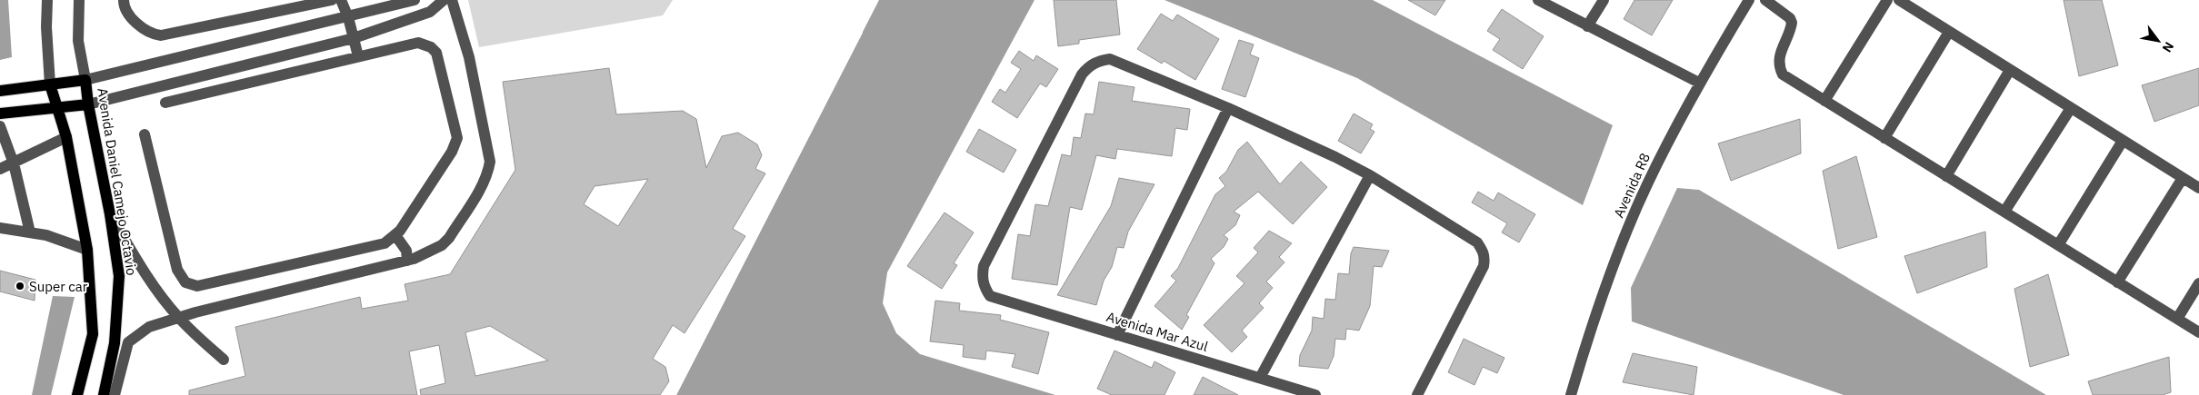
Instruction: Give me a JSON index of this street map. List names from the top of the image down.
{
  "streets": {
    "main road": ["Avenida Daniel Camejo Octavio"],
    "street": ["Avenida R8", "Avenida Mar Azul"]
  },
  "places": ["Super car"],
  "north": "bottom right"
}
